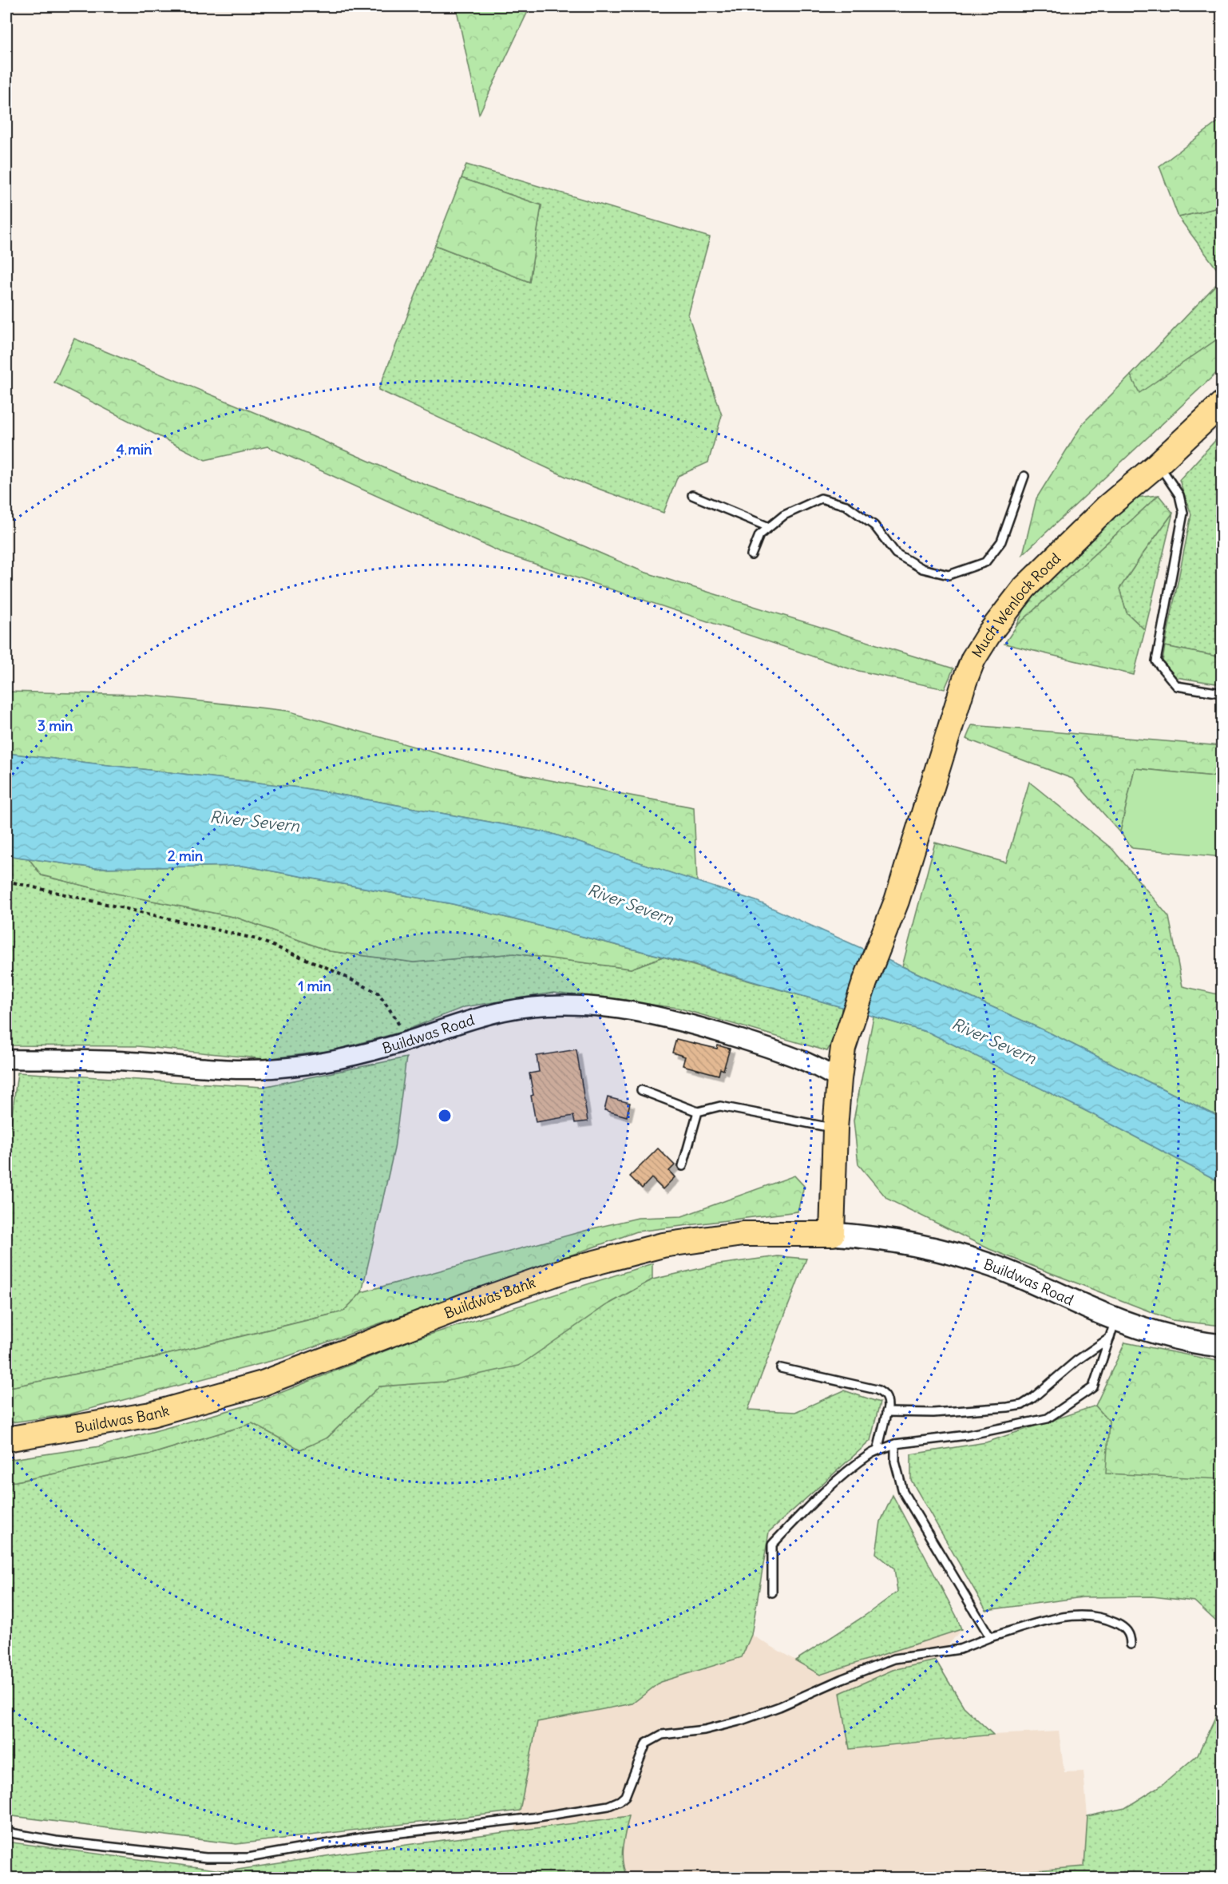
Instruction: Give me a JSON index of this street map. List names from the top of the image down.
{
  "streets": {
    "main road": ["Much Wenlock Road", "Buildwas Road", "Buildwas Bank"]
  },
  "crossings": [
    ["Much Wenlock Road", "Buildwas Road"],
    ["Buildwas Road", "Buildwas Bank"]
  ],
  "water": ["River Severn"],
  "rings": [
    "4 min",
    "3 min",
    "2 min",
    "1 min"
  ]
}
